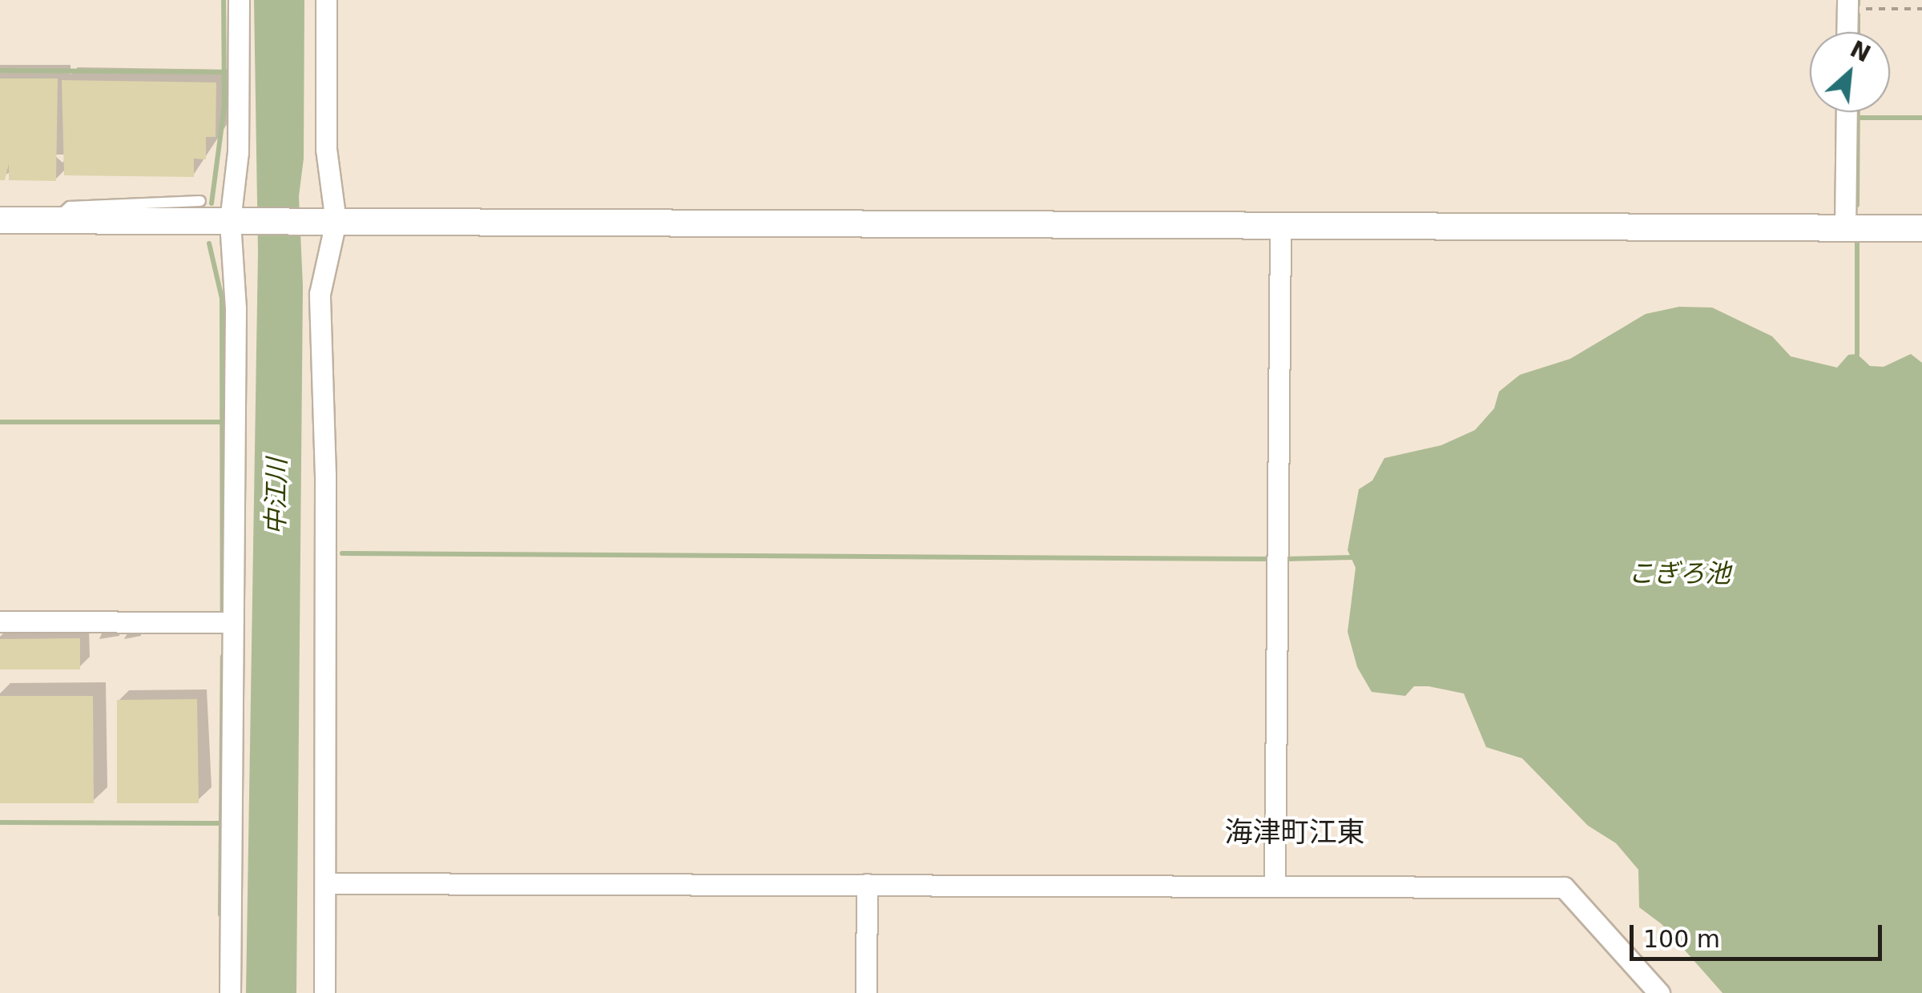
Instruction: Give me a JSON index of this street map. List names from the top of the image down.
{
  "districts": ["海津町江東"],
  "water": ["中江川", "こぎろ池"],
  "scale_bar": "100 m",
  "north": "top right"
}
